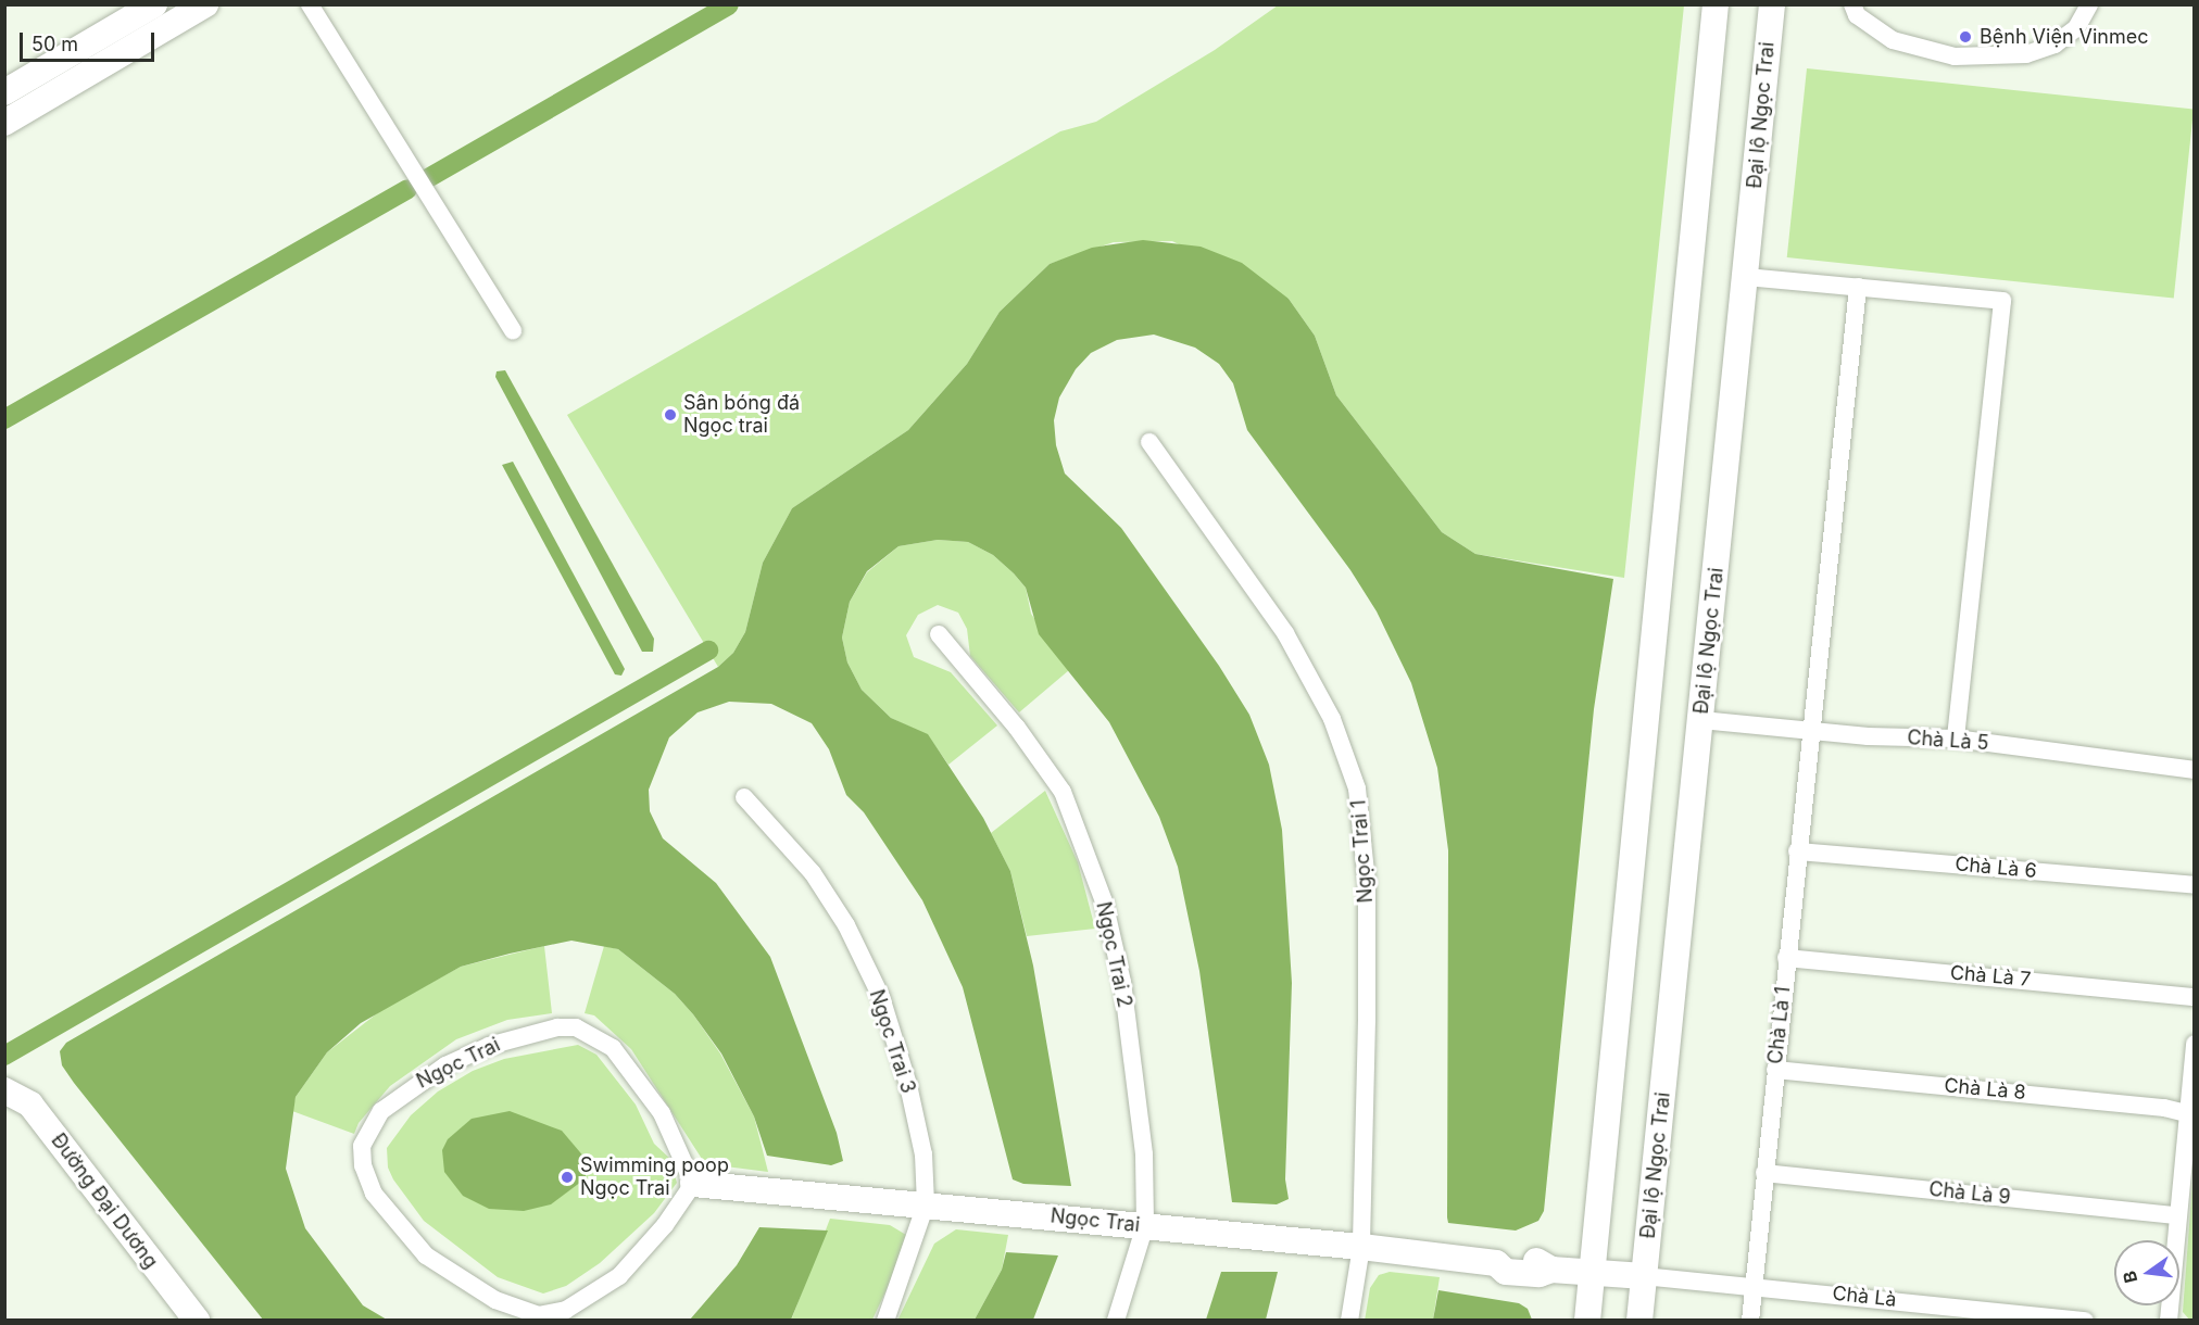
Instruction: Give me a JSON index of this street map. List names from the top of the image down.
{
  "streets": {
    "main road": ["Đại lộ Ngọc Trai", "Ngọc Trai", "Đường Đại Dương"],
    "street": [
      "Chà Là 5",
      "Ngọc Trai 1",
      "Chà Là 6",
      "Ngọc Trai 2",
      "Chà Là 7",
      "Chà Là 1",
      "Ngọc Trai 3",
      "Chà Là 8",
      "Chà Là 9",
      "Chà Là"
    ]
  },
  "crossings": [
    ["Đại lộ Ngọc Trai", "Chà Là 5"],
    ["Đại lộ Ngọc Trai", "Chà Là"],
    ["Chà Là 5", "Chà Là 1"],
    ["Ngọc Trai 1", "Ngọc Trai"],
    ["Chà Là 6", "Chà Là 1"],
    ["Ngọc Trai 2", "Ngọc Trai"],
    ["Chà Là 7", "Chà Là 1"],
    ["Chà Là 1", "Chà Là 8"],
    ["Chà Là 1", "Chà Là 9"],
    ["Chà Là 1", "Chà Là"],
    ["Ngọc Trai 3", "Ngọc Trai"]
  ],
  "places": ["Bệnh Viện Vinmec", "Sân bóng đá Ngọc trai", "Swimming poop Ngọc Trai"],
  "scale_bar": "50 m",
  "north": "left"
}
